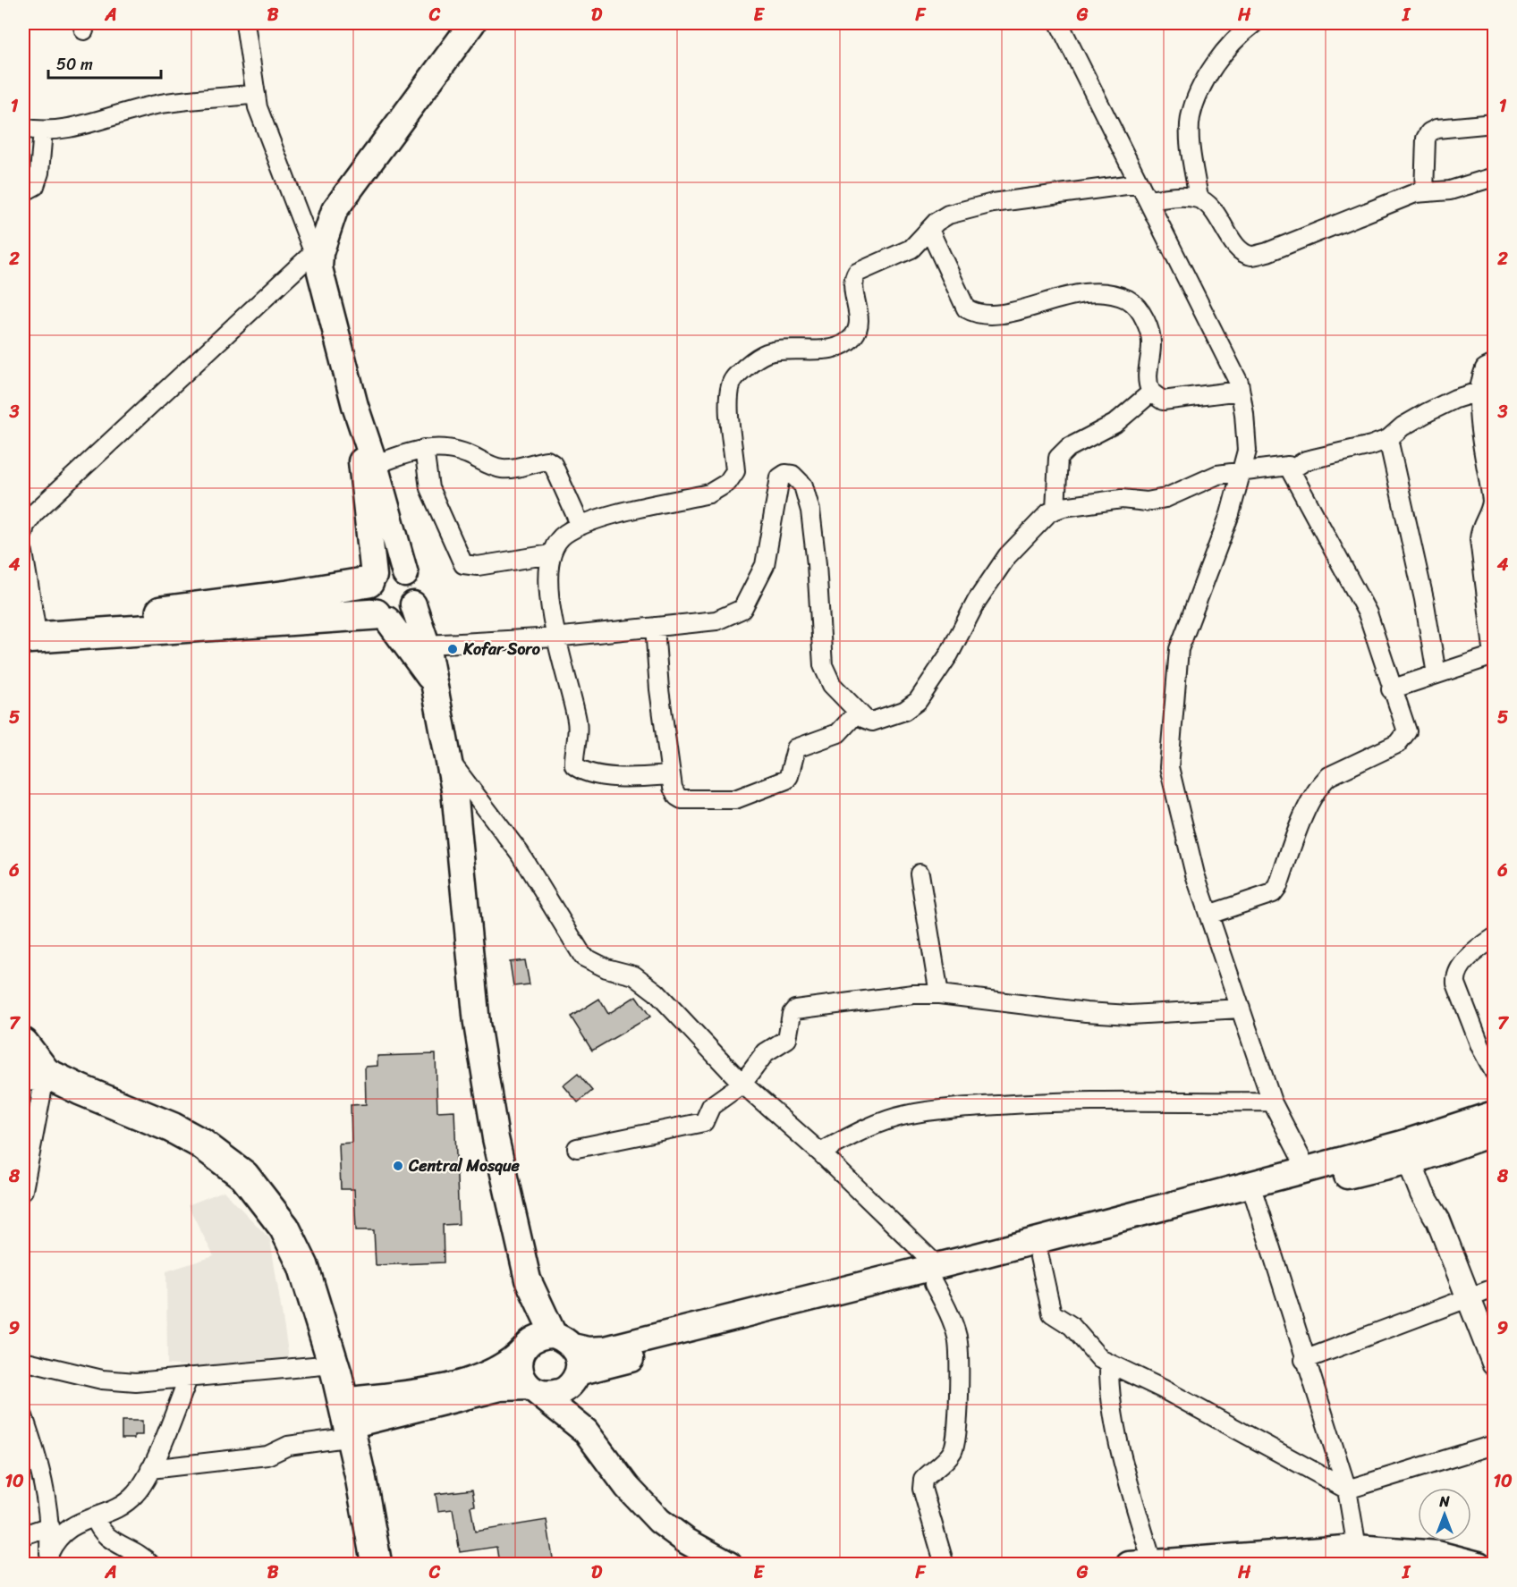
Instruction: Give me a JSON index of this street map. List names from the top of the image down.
{
  "places": ["Kofar Soro", "Central Mosque"],
  "scale_bar": "50 m",
  "north": "top",
  "grid": {
    "columns": [
      "A",
      "B",
      "C",
      "D",
      "E",
      "F",
      "G",
      "H",
      "I"
    ],
    "rows": [
      "1",
      "2",
      "3",
      "4",
      "5",
      "6",
      "7",
      "8",
      "9",
      "10"
    ]
  }
}
